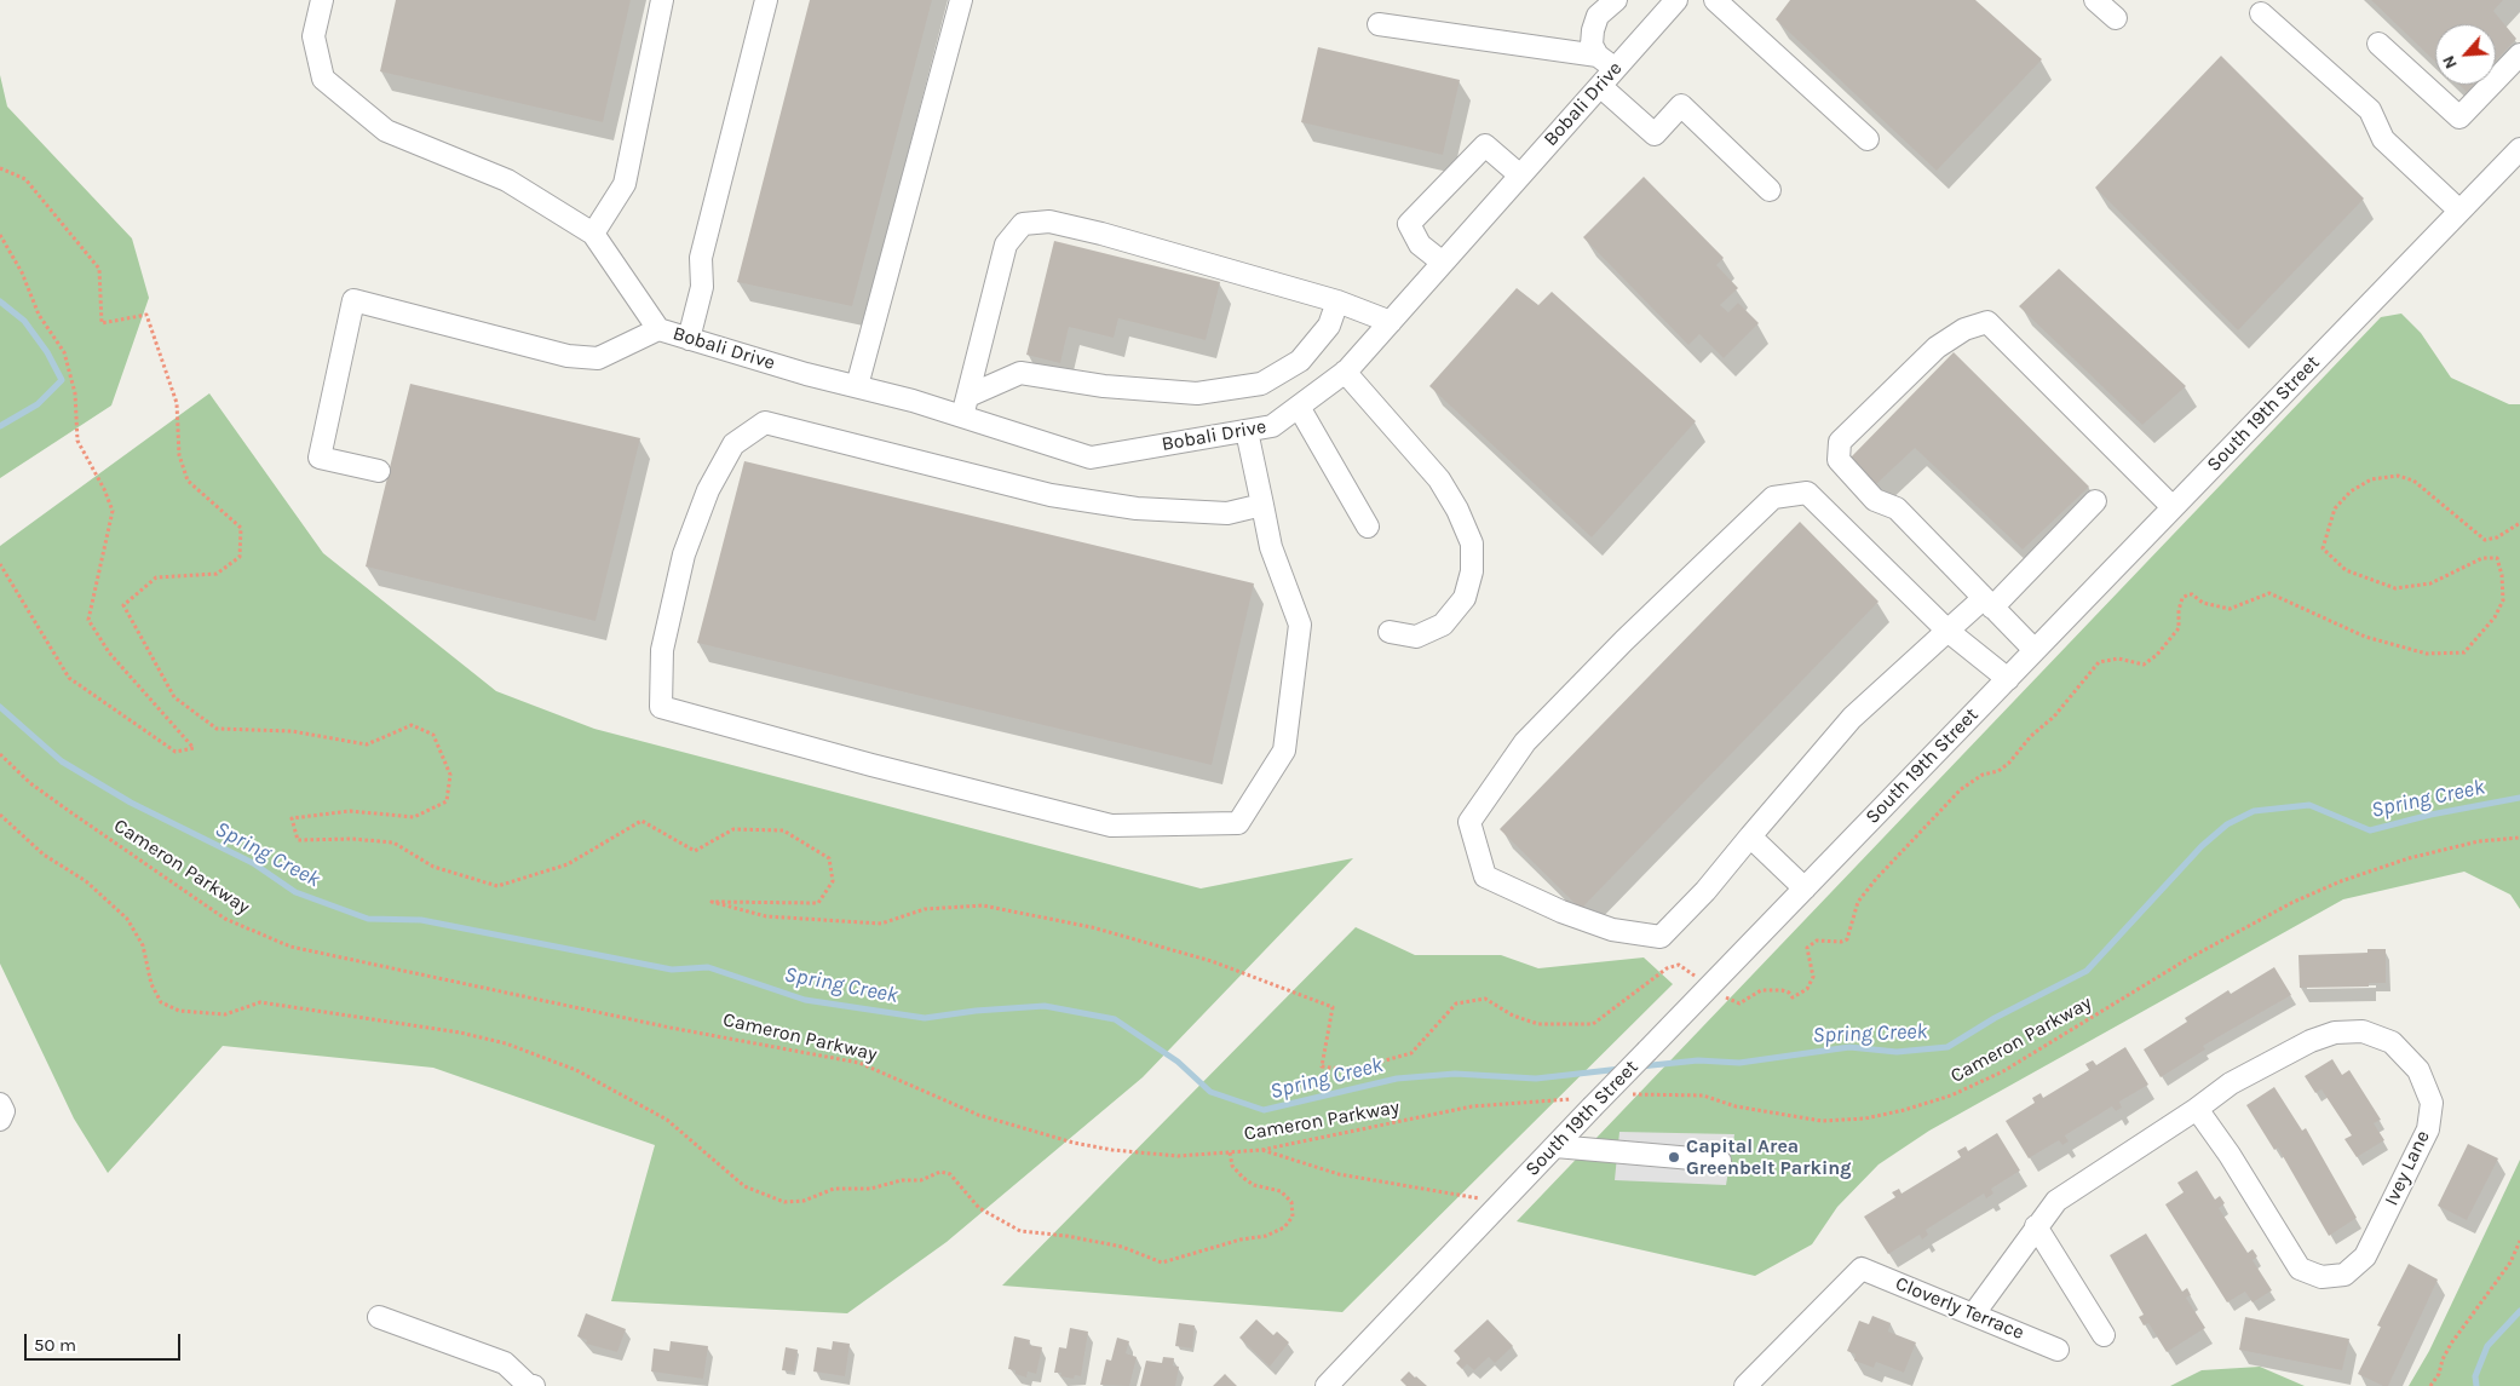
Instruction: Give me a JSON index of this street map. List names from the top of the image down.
{
  "streets": {
    "street": [
      "Bobali Drive",
      "South 19th Street",
      "Ivey Lane",
      "Cloverly Terrace"
    ],
    "path": ["Cameron Parkway"]
  },
  "crossings": [
    ["South 19th Street", "Cameron Parkway"],
    ["Ivey Lane", "Cloverly Terrace"]
  ],
  "water": ["Spring Creek"],
  "places": ["Capital Area Greenbelt Parking"],
  "scale_bar": "50 m",
  "north": "bottom left"
}
